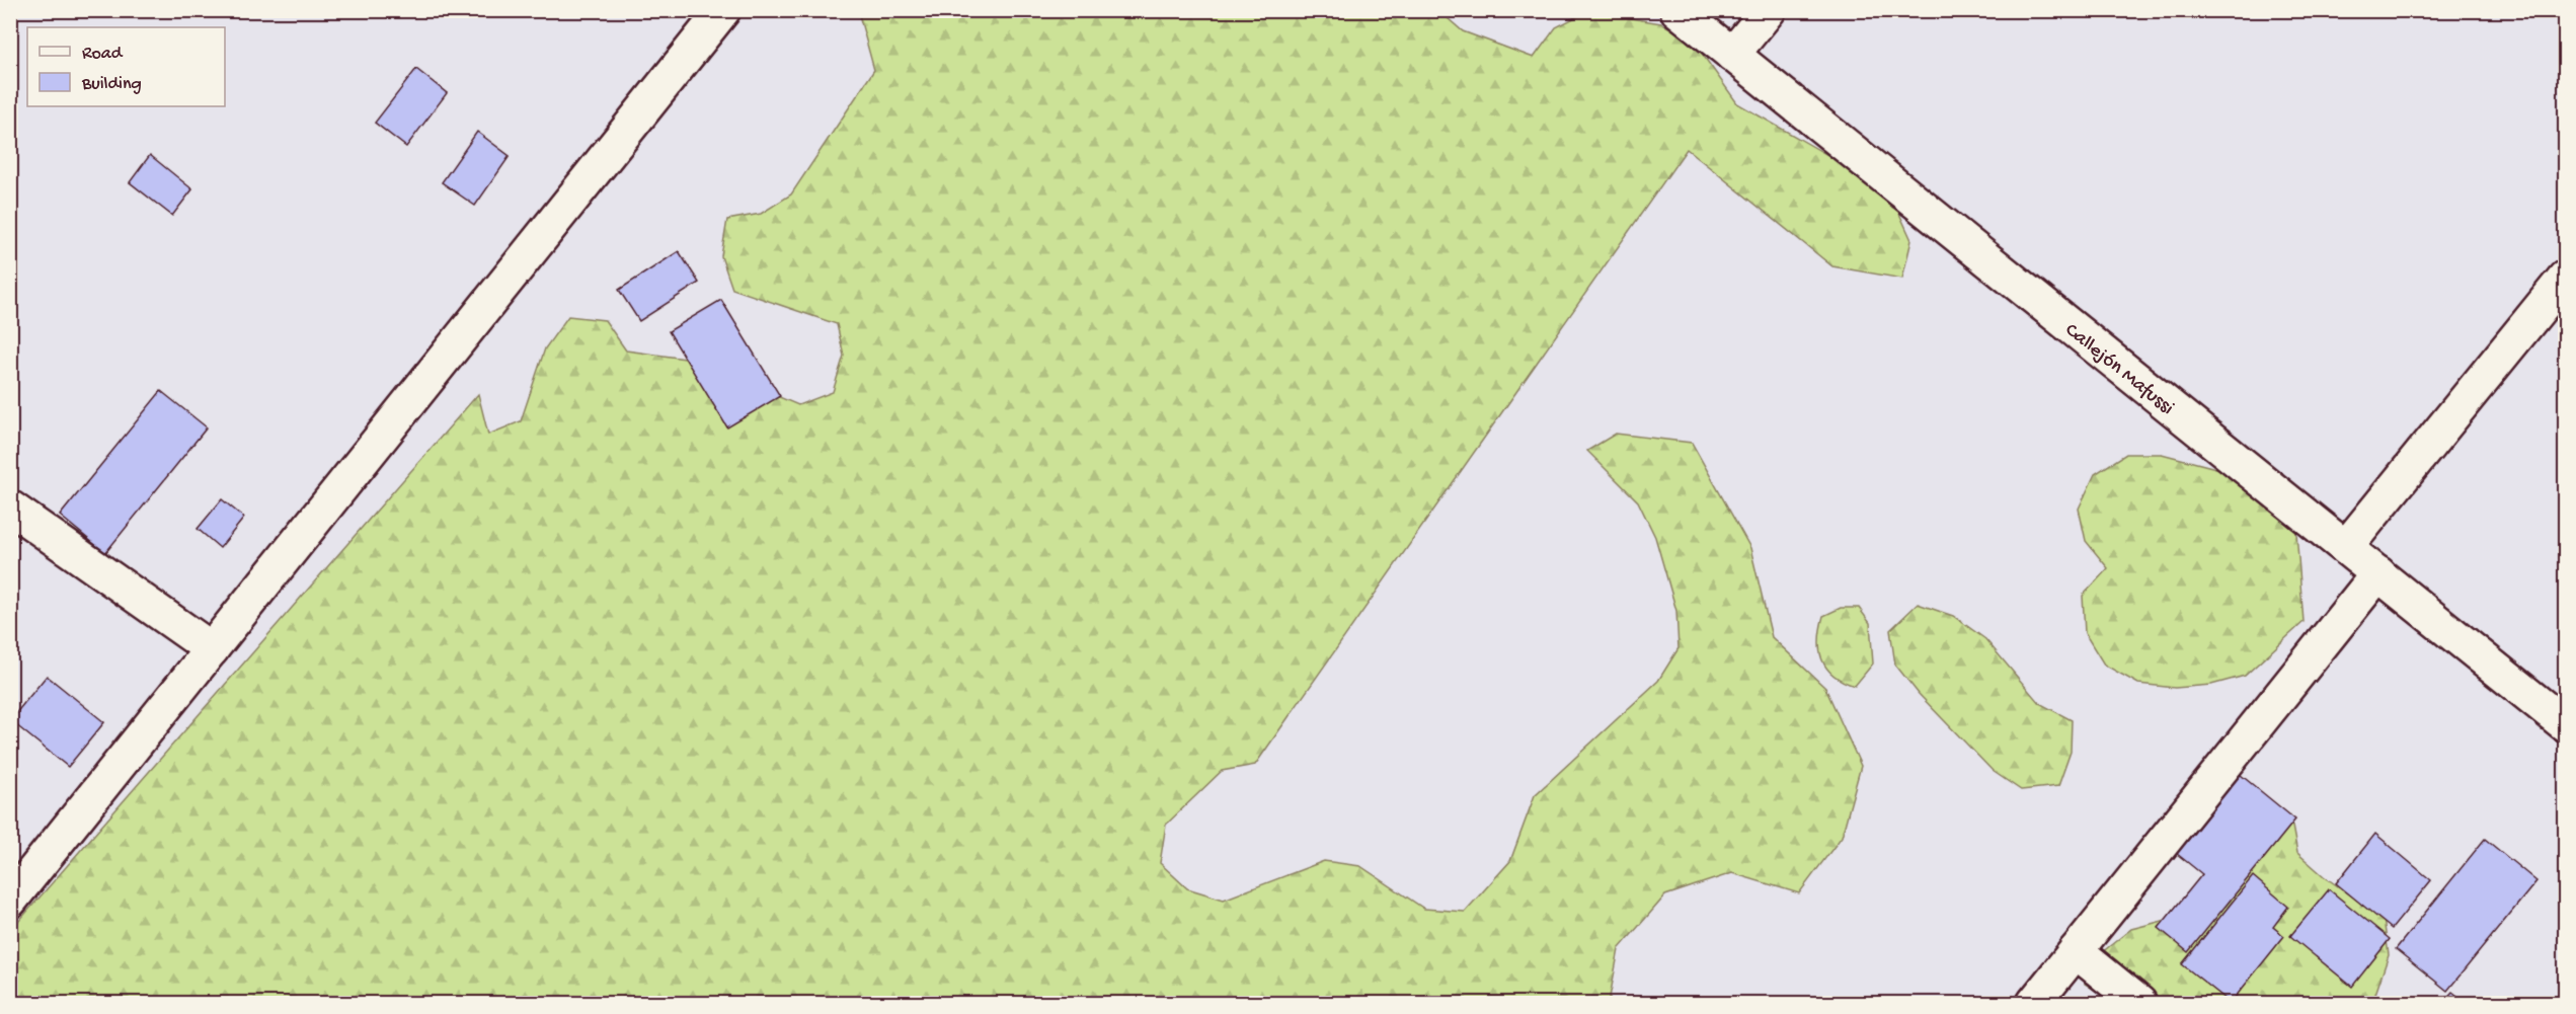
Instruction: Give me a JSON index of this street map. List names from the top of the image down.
{
  "streets": {
    "street": ["Callejón Mafussi"]
  },
  "legend": ["Road", "Building"]
}
